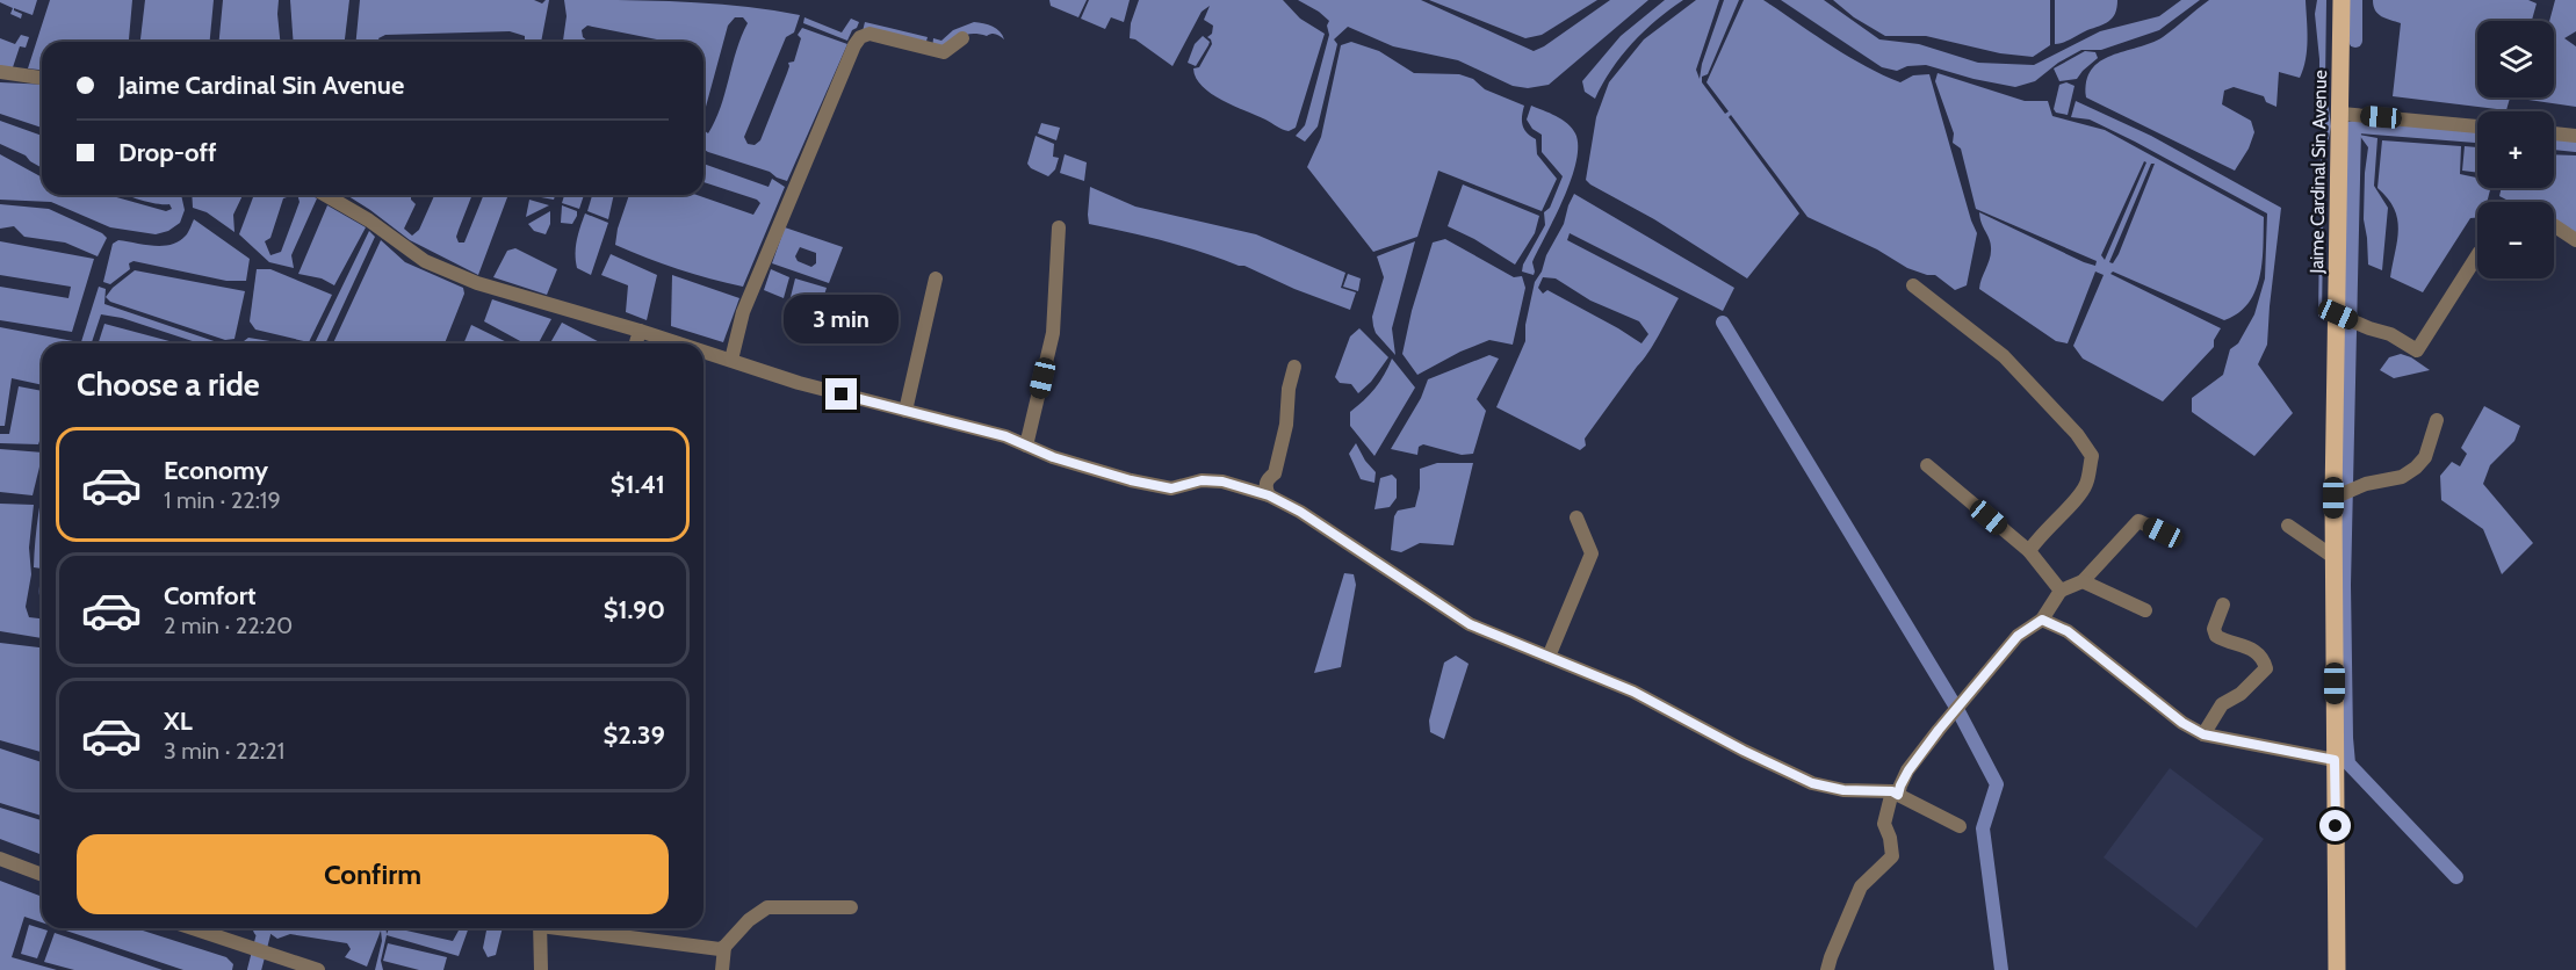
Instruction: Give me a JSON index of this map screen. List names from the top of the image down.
{
  "streets": {
    "main road": ["Jaime Cardinal Sin Avenue"]
  },
  "page": {
    "map_buttons": ["+", "−"],
    "banner": ["Jaime Cardinal Sin Avenue", "Drop-off"],
    "bubble": "3 min",
    "heading": "Choose a ride",
    "list": [
      {
        "name": "Economy",
        "note": "1 min · 22:19",
        "value": "$1.41"
      },
      {
        "name": "Comfort",
        "note": "2 min · 22:20",
        "value": "$1.90"
      },
      {
        "name": "XL",
        "note": "3 min · 22:21",
        "value": "$2.39"
      }
    ],
    "buttons": "Confirm"
  }
}
